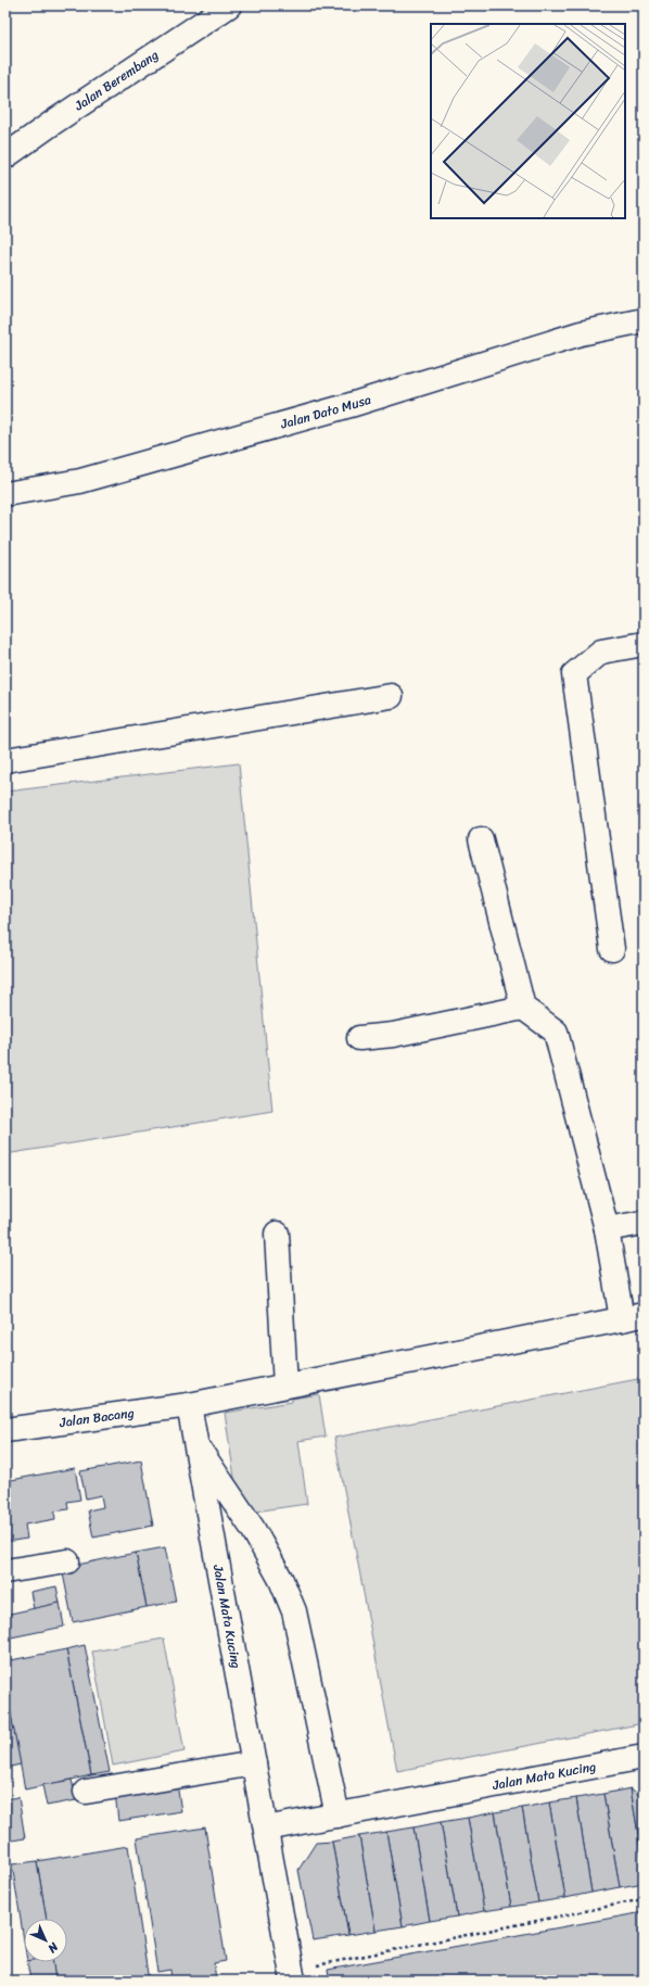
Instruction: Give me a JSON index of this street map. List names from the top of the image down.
{
  "streets": {
    "street": [
      "Jalan Berembang",
      "Jalan Dato Musa",
      "Jalan Bacang",
      "Jalan Mata Kucing"
    ]
  },
  "crossings": [
    ["Jalan Bacang", "Jalan Mata Kucing"]
  ],
  "north": "bottom right"
}
